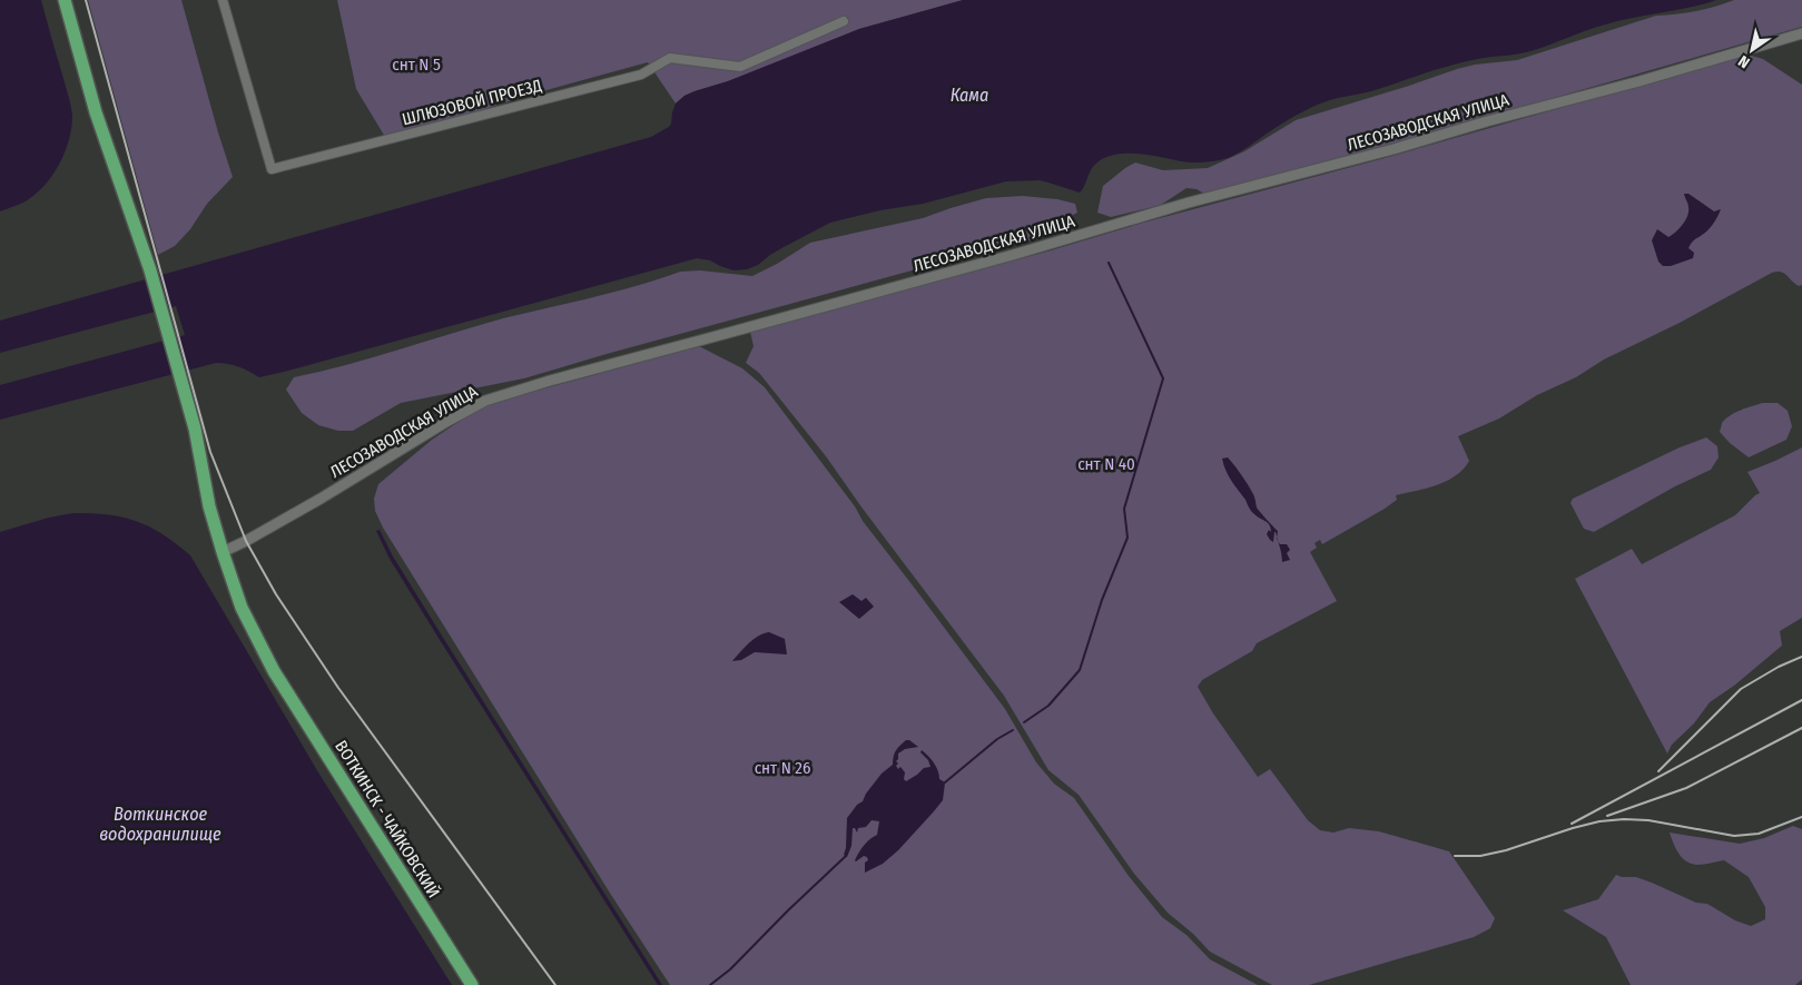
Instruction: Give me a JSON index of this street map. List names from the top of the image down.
{
  "streets": {
    "main road": ["ВОТКИНСК - ЧАЙКОВСКИЙ"],
    "street": ["ШЛЮЗОВОЙ ПРОЕЗД", "ЛЕСОЗАВОДСКАЯ УЛИЦА"]
  },
  "crossings": [
    ["ЛЕСОЗАВОДСКАЯ УЛИЦА", "ВОТКИНСК - ЧАЙКОВСКИЙ"]
  ],
  "water": ["Кама", "Воткинское водохранилище"],
  "parks": ["снт N 5", "снт N 40", "снт N 26"],
  "north": "bottom left"
}
